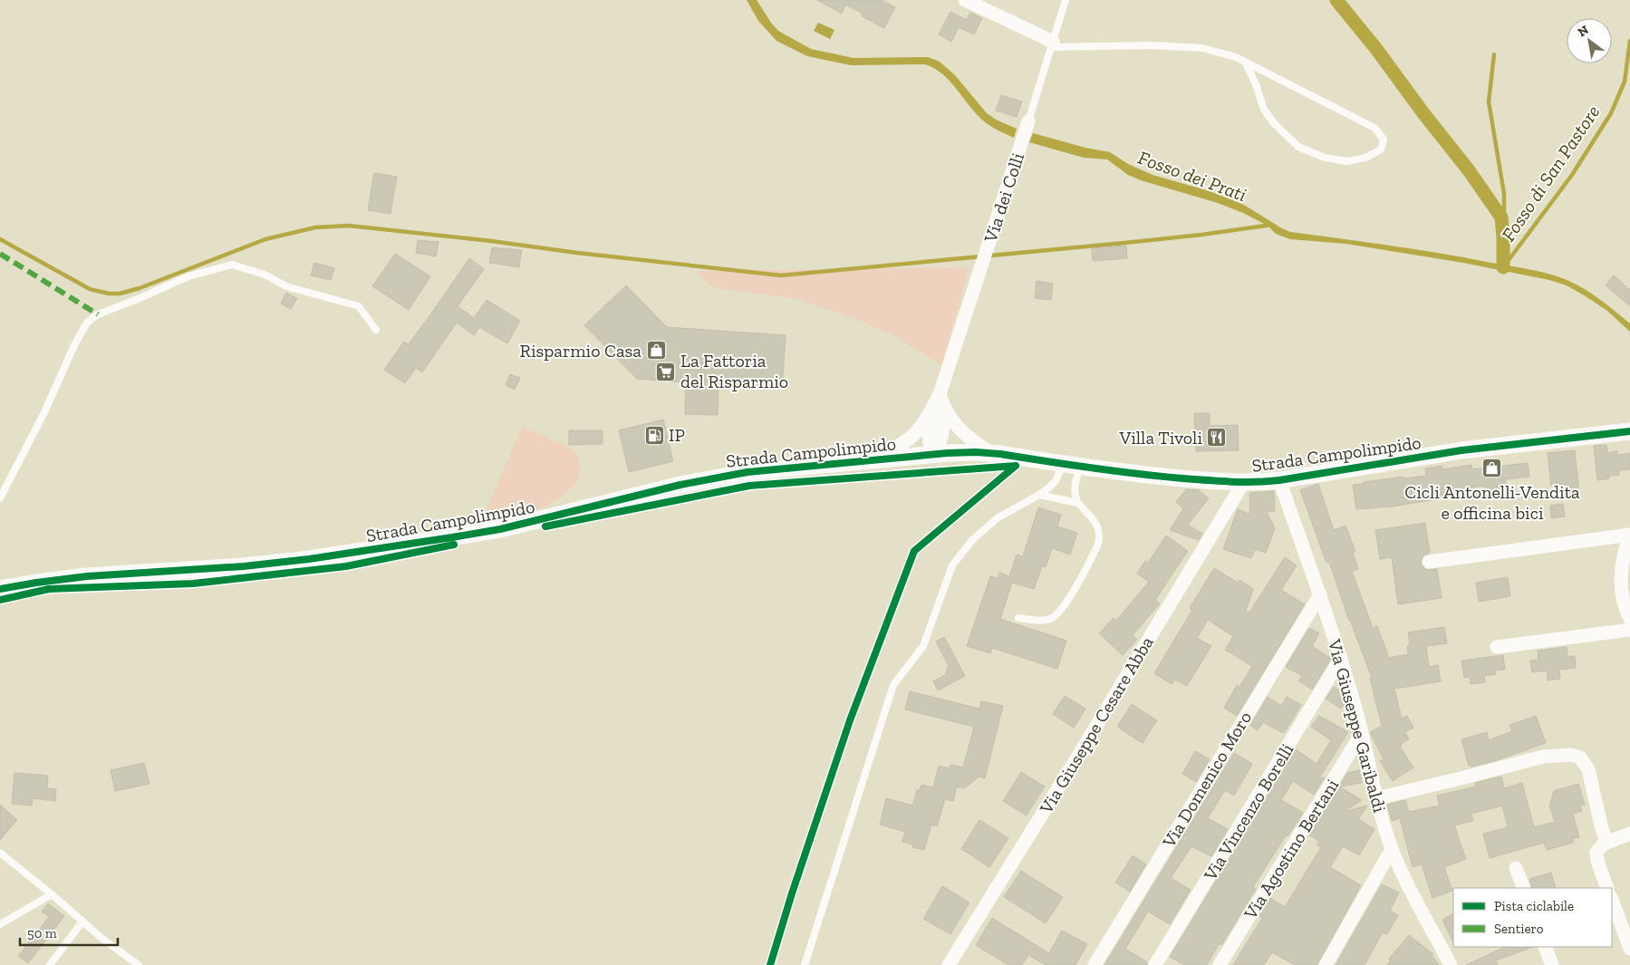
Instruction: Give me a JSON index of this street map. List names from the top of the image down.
{
  "streets": {
    "street": [
      "Via dei Colli",
      "Strada Campolimpido",
      "Via Giuseppe Cesare Abba",
      "Via Giuseppe Garibaldi",
      "Via Domenico Moro",
      "Via Vincenzo Borelli",
      "Via Agostino Bertani"
    ]
  },
  "crossings": [
    ["Via dei Colli", "Strada Campolimpido"],
    ["Strada Campolimpido", "Via Giuseppe Cesare Abba"],
    ["Strada Campolimpido", "Via Giuseppe Garibaldi"],
    ["Via Giuseppe Garibaldi", "Via Domenico Moro"],
    ["Via Giuseppe Garibaldi", "Via Vincenzo Borelli"],
    ["Via Giuseppe Garibaldi", "Via Agostino Bertani"]
  ],
  "water": ["Fosso di San Pastore", "Fosso dei Prati"],
  "places": {
    "shop": ["Risparmio Casa", "Cicli Antonelli-Vendita e officina bici"],
    "supermarket": ["La Fattoria del Risparmio"],
    "fuel station": ["IP"],
    "restaurant": ["Villa Tivoli"]
  },
  "legend": ["Pista ciclabile", "Sentiero"],
  "scale_bar": "50 m",
  "north": "top left"
}
